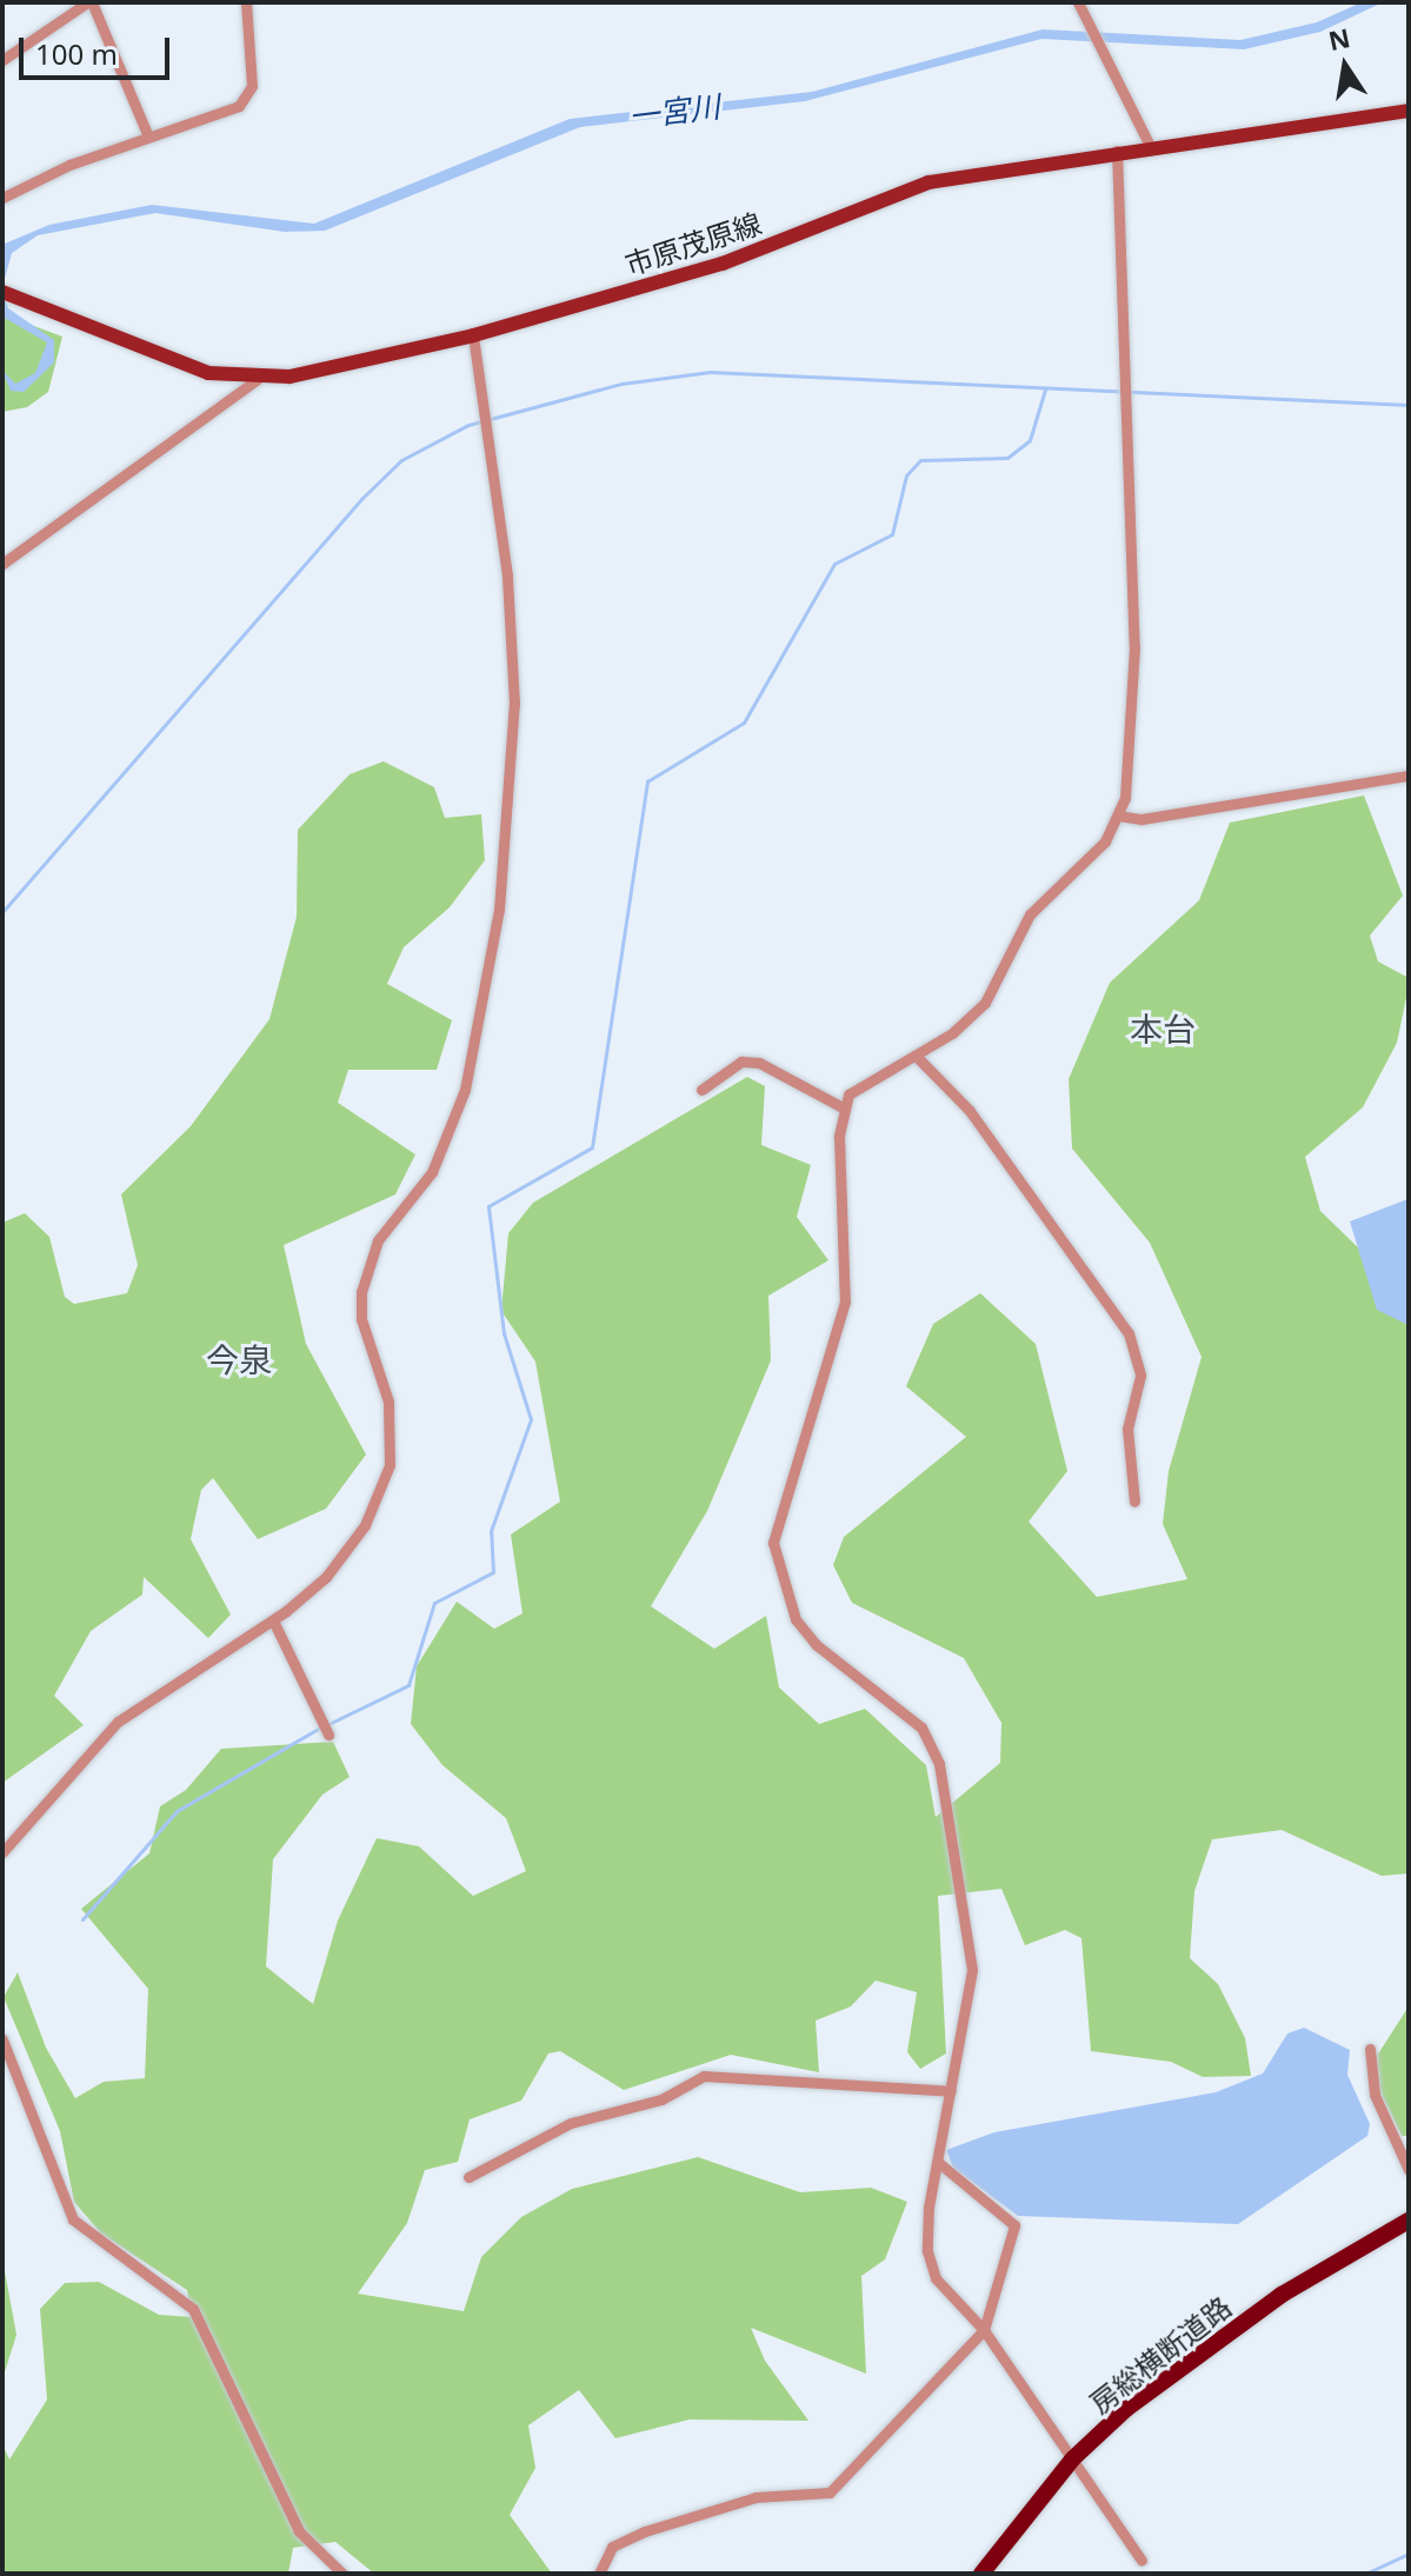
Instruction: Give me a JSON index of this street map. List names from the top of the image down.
{
  "streets": {
    "highway": ["房総横断道路"],
    "main road": ["市原茂原線"]
  },
  "districts": ["本台", "今泉"],
  "water": ["一宮川"],
  "scale_bar": "100 m",
  "north": "top"
}
